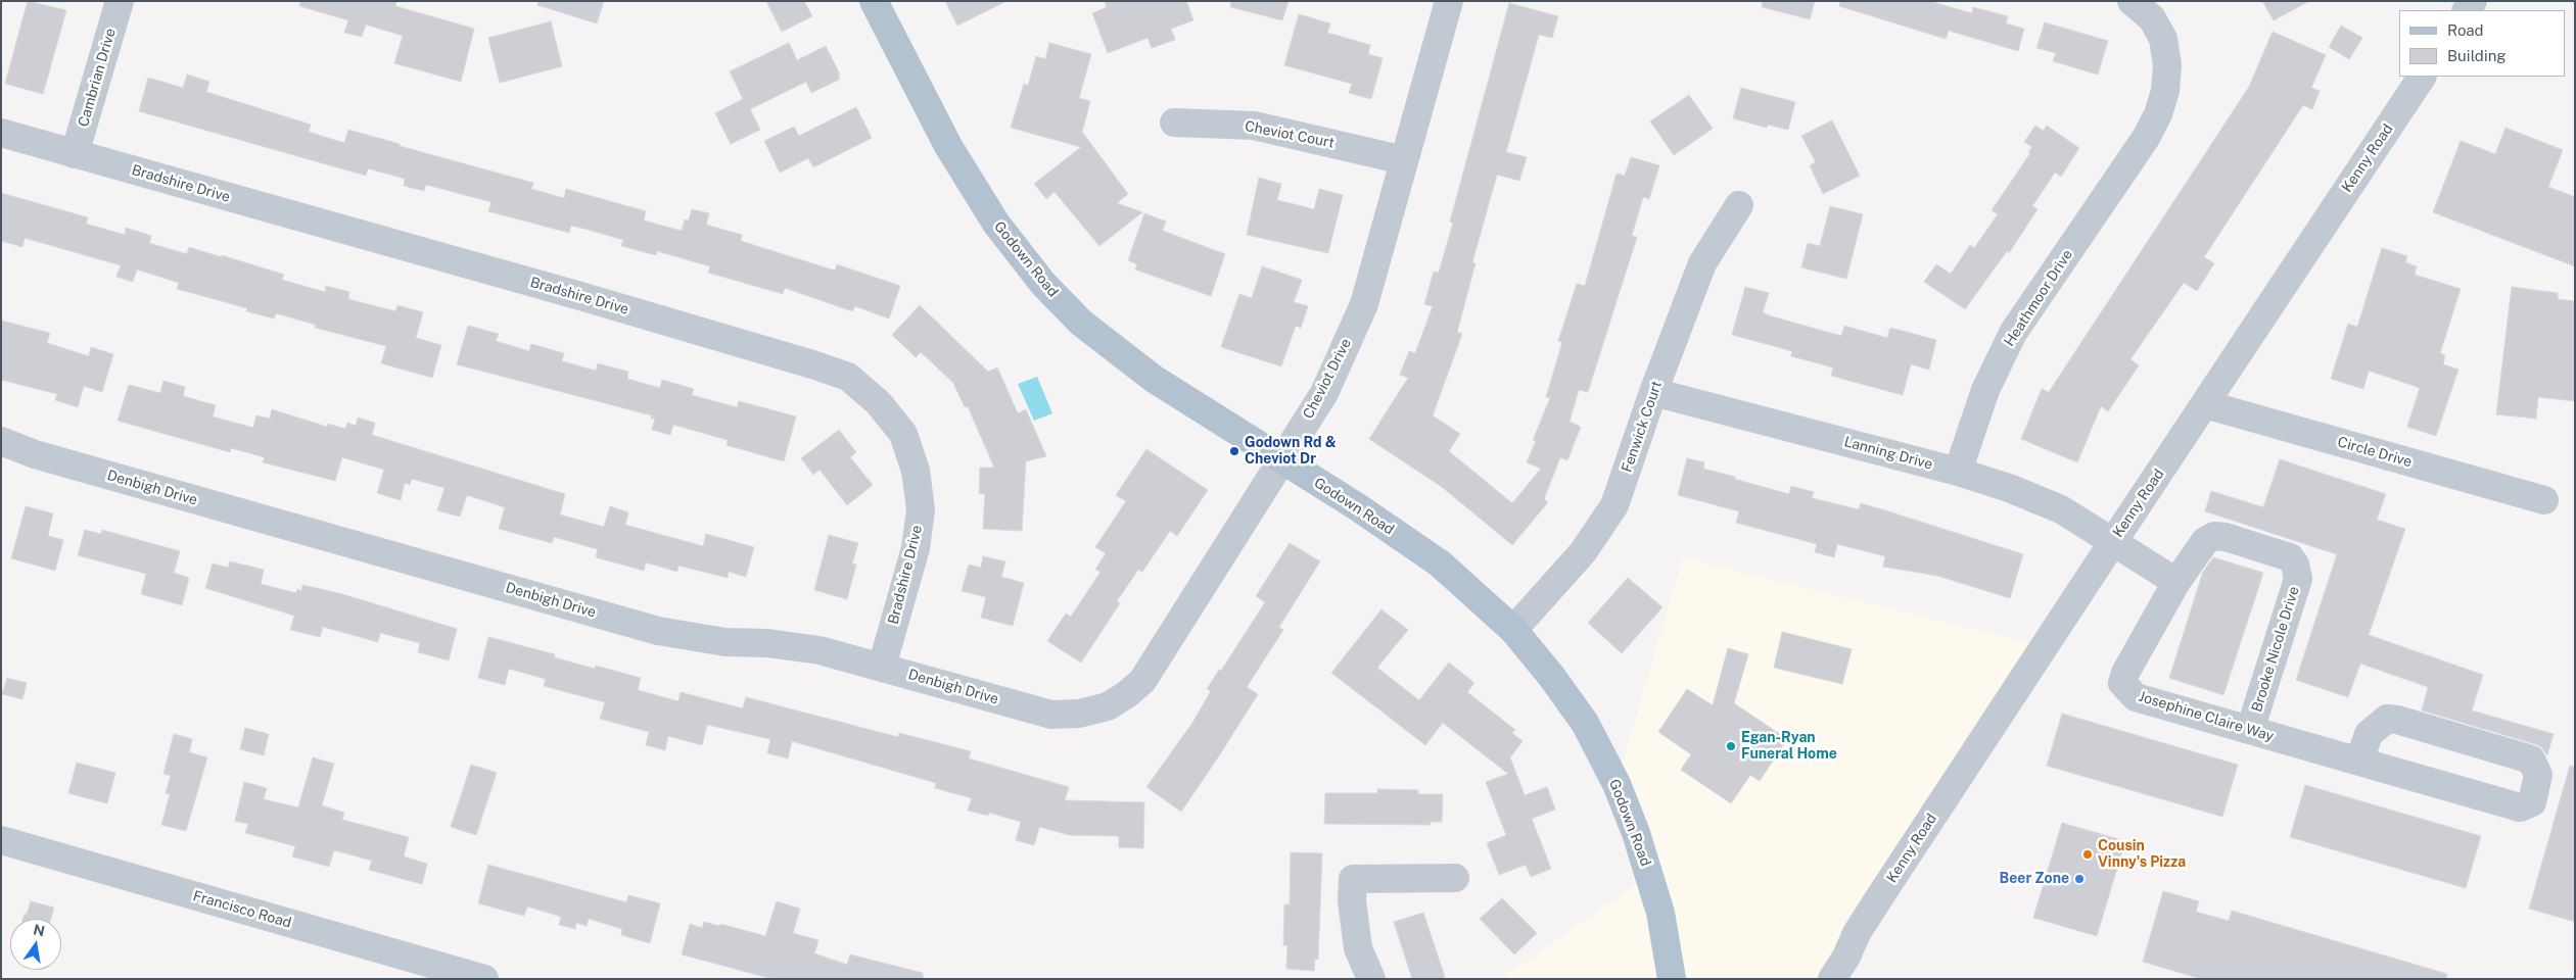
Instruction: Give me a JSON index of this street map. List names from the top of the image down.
{
  "streets": {
    "main road": ["Godown Road"],
    "street": [
      "Cambrian Drive",
      "Cheviot Court",
      "Kenny Road",
      "Bradshire Drive",
      "Heathmoor Drive",
      "Cheviot Drive",
      "Fenwick Court",
      "Circle Drive",
      "Lanning Drive",
      "Denbigh Drive",
      "Brooke Nicole Drive",
      "Josephine Claire Way",
      "Francisco Road"
    ]
  },
  "crossings": [
    ["Cambrian Drive", "Bradshire Drive"],
    ["Cheviot Court", "Cheviot Drive"],
    ["Kenny Road", "Circle Drive"],
    ["Kenny Road", "Lanning Drive"],
    ["Bradshire Drive", "Denbigh Drive"],
    ["Godown Road", "Cheviot Drive"],
    ["Godown Road", "Fenwick Court"],
    ["Heathmoor Drive", "Lanning Drive"],
    ["Cheviot Drive", "Denbigh Drive"],
    ["Fenwick Court", "Lanning Drive"],
    ["Brooke Nicole Drive", "Josephine Claire Way"]
  ],
  "places": [
    "Godown Rd & Cheviot Dr",
    "Egan-Ryan Funeral Home",
    "Cousin Vinny's Pizza",
    "Beer Zone"
  ],
  "legend": ["Road", "Building"],
  "north": "top"
}
